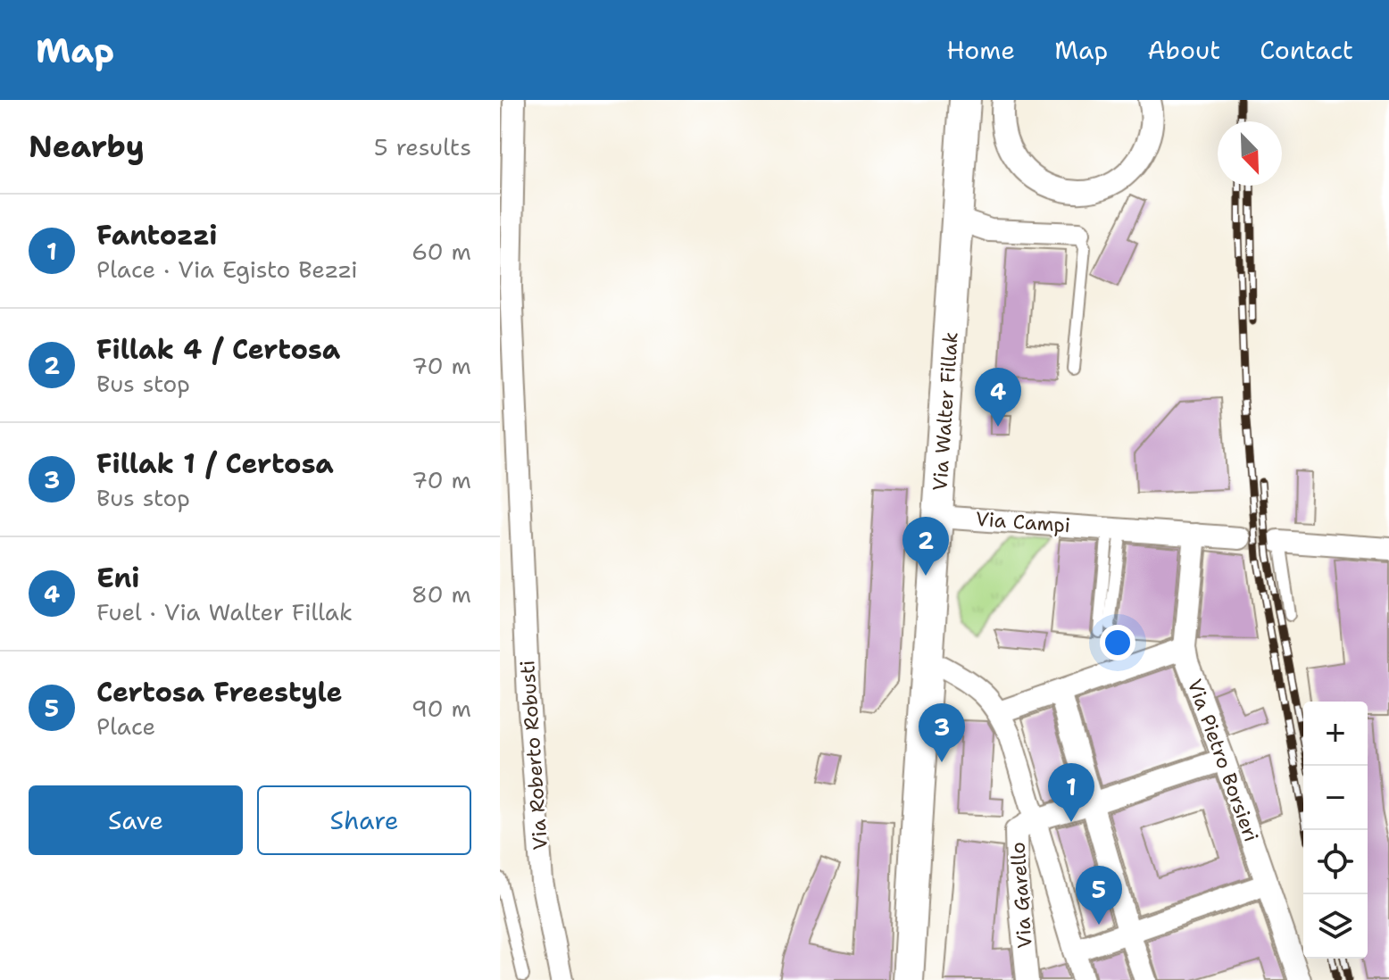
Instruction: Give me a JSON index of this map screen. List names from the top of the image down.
{
  "streets": {
    "main road": ["Via Walter Fillak"],
    "street": [
      "Via Campi",
      "Via Roberto Robusti",
      "Via Pietro Borsieri",
      "Via Garello"
    ]
  },
  "crossings": [
    ["Via Walter Fillak", "Via Campi"],
    ["Via Campi", "Via Pietro Borsieri"]
  ],
  "north": "bottom right",
  "page": {
    "header": "Map",
    "nav": [
      "Home",
      "Map",
      "About",
      "Contact"
    ],
    "heading": ["Nearby", "5 results"],
    "list": [
      {
        "mark": "1",
        "name": "Fantozzi",
        "note": "Place · Via Egisto Bezzi",
        "value": "60 m"
      },
      {
        "mark": "2",
        "name": "Fillak 4 / Certosa",
        "note": "Bus stop",
        "value": "70 m"
      },
      {
        "mark": "3",
        "name": "Fillak 1 / Certosa",
        "note": "Bus stop",
        "value": "70 m"
      },
      {
        "mark": "4",
        "name": "Eni",
        "note": "Fuel · Via Walter Fillak",
        "value": "80 m"
      },
      {
        "mark": "5",
        "name": "Certosa Freestyle",
        "note": "Place",
        "value": "90 m"
      }
    ],
    "pins": [
      "4",
      "2",
      "3",
      "1",
      "5"
    ],
    "map_buttons": ["+", "−"],
    "buttons": ["Save", "Share"]
  }
}
